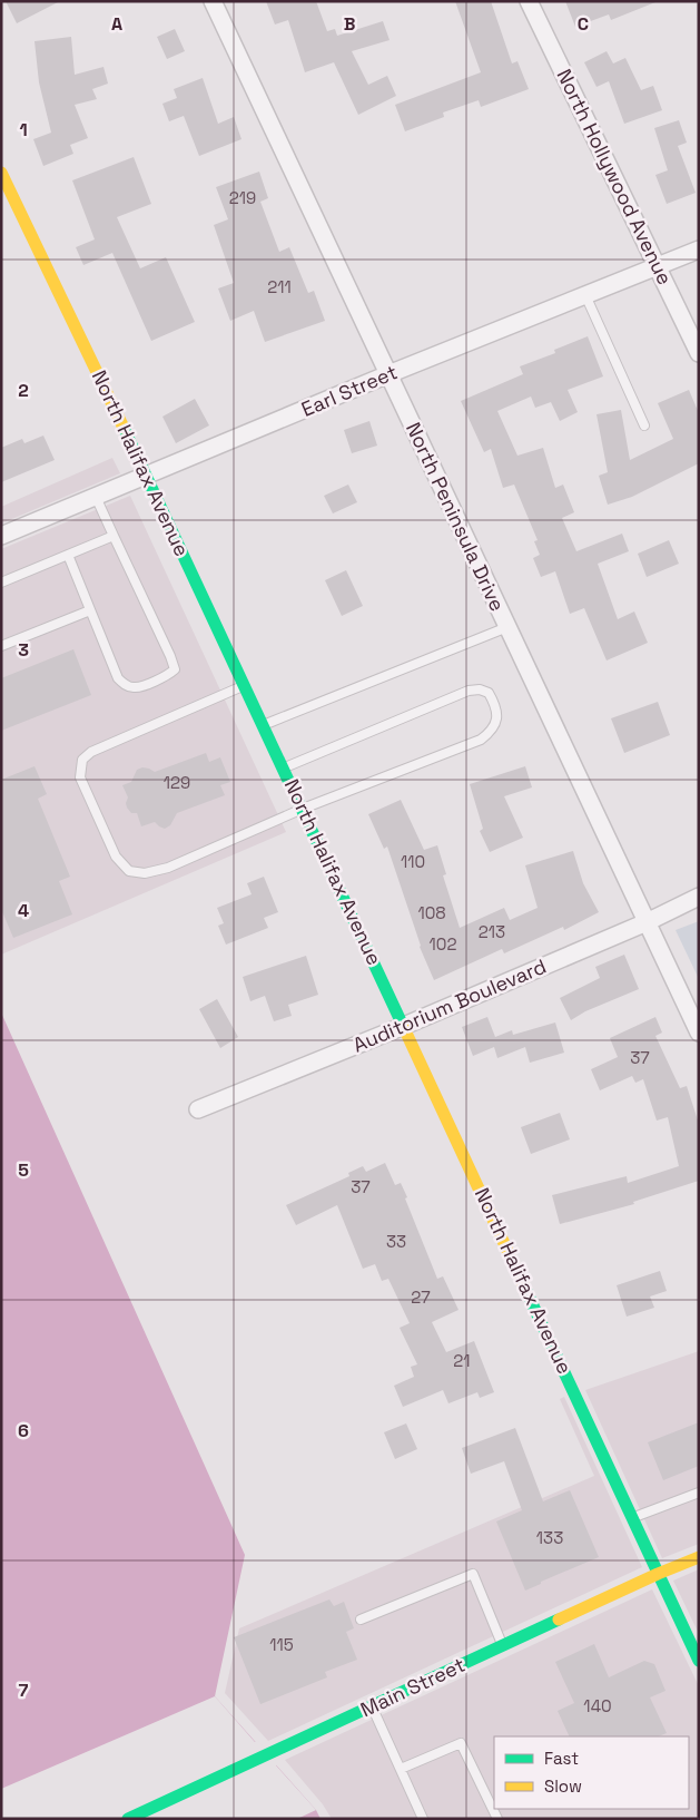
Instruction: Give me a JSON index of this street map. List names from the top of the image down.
{
  "streets": {
    "street": [
      "North Hollywood Avenue",
      "Earl Street",
      "North Halifax Avenue",
      "North Peninsula Drive",
      "Auditorium Boulevard",
      "Main Street"
    ]
  },
  "crossings": [
    ["North Hollywood Avenue", "Earl Street"],
    ["Earl Street", "North Halifax Avenue"],
    ["Earl Street", "North Peninsula Drive"],
    ["North Halifax Avenue", "Auditorium Boulevard"],
    ["North Halifax Avenue", "Main Street"],
    ["North Peninsula Drive", "Auditorium Boulevard"]
  ],
  "house_numbers": [
    "219",
    "211",
    "129",
    "110",
    "108",
    "213",
    "102",
    "37",
    "37",
    "33",
    "27",
    "21",
    "133",
    "115",
    "140"
  ],
  "legend": ["Fast", "Slow"],
  "grid": {
    "columns": ["A", "B", "C"],
    "rows": [
      "1",
      "2",
      "3",
      "4",
      "5",
      "6",
      "7"
    ]
  }
}
